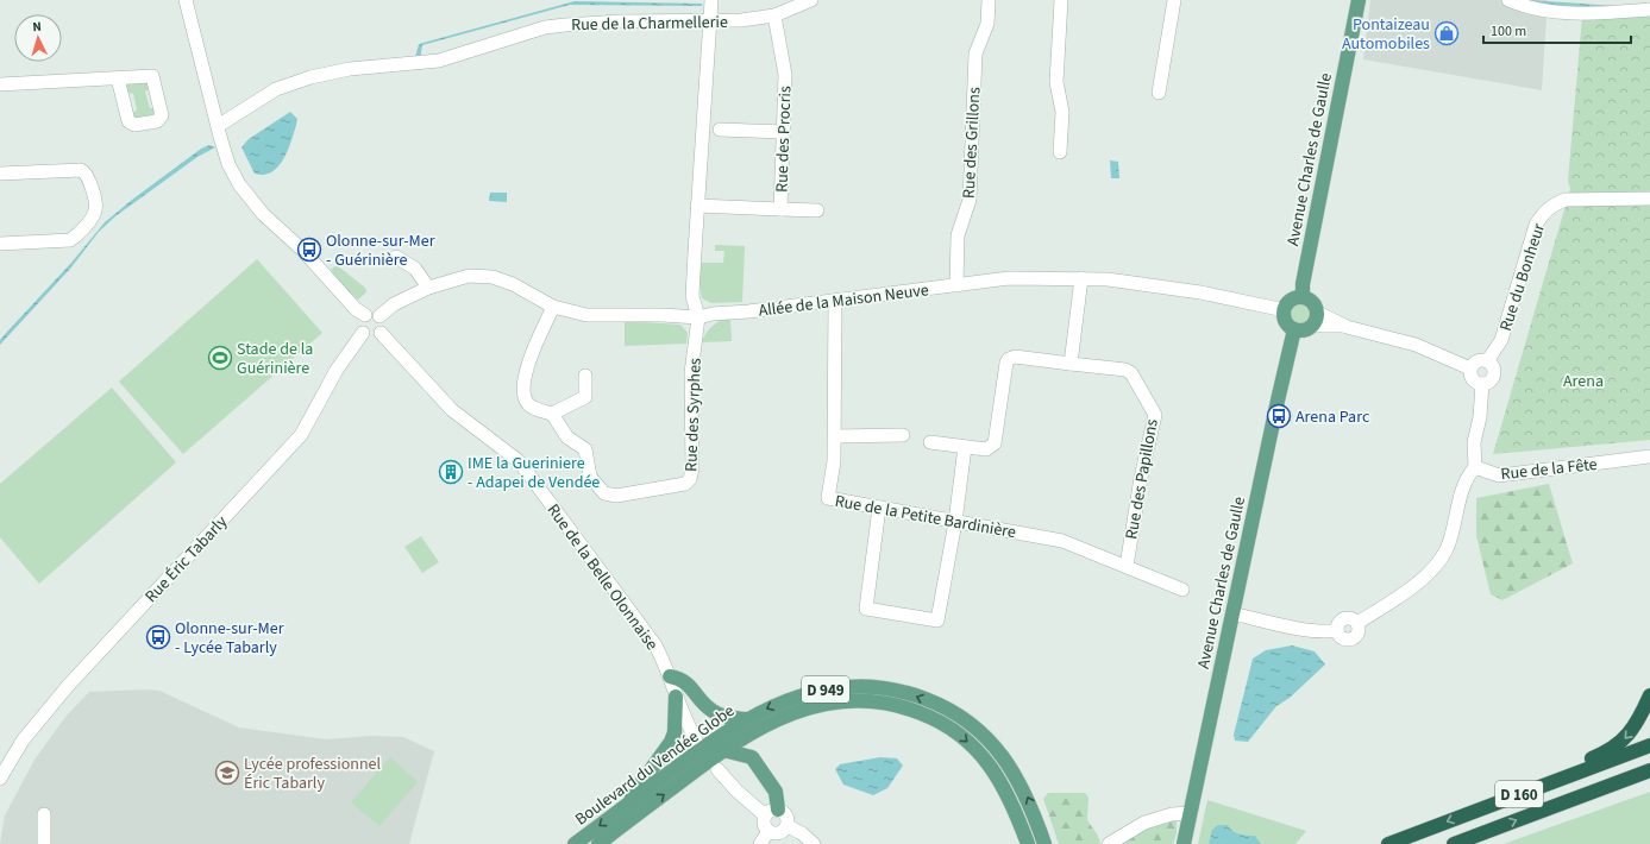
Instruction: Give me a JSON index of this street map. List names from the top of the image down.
{
  "streets": {
    "highway": ["D 160"],
    "main road": ["Avenue Charles de Gaulle", "D 949", "Boulevard du Vendée Globe"],
    "street": [
      "Rue de la Charmellerie",
      "Rue des Procris",
      "Rue des Grillons",
      "Rue du Bonheur",
      "Allée de la Maison Neuve",
      "Rue des Syrphes",
      "Rue de la Fête",
      "Rue des Papillons",
      "Rue de la Petite Bardinière",
      "Rue Éric Tabarly",
      "Rue de la Belle Olonnaise"
    ]
  },
  "crossings": [
    ["Rue de la Charmellerie", "Rue des Procris"],
    ["Rue des Grillons", "Allée de la Maison Neuve"],
    ["Avenue Charles de Gaulle", "Allée de la Maison Neuve"],
    ["Rue du Bonheur", "Rue de la Fête"],
    ["Allée de la Maison Neuve", "Rue des Syrphes"],
    ["Allée de la Maison Neuve", "Rue de la Petite Bardinière"],
    ["Allée de la Maison Neuve", "Rue Éric Tabarly"],
    ["Allée de la Maison Neuve", "Rue de la Belle Olonnaise"],
    ["Rue des Papillons", "Rue de la Petite Bardinière"],
    ["Rue Éric Tabarly", "Rue de la Belle Olonnaise"]
  ],
  "parks": ["Arena"],
  "places": {
    "shop": ["Pontaizeau Automobiles"],
    "bus stop": ["Olonne-sur-Mer - Guérinière", "Arena Parc", "Olonne-sur-Mer - Lycée Tabarly"],
    "sports": ["Stade de la Guérinière"],
    "building": ["IME la Gueriniere - Adapei de Vendée"],
    "school or university": ["Lycée professionnel Éric Tabarly"]
  },
  "scale_bar": "100 m",
  "north": "top"
}
